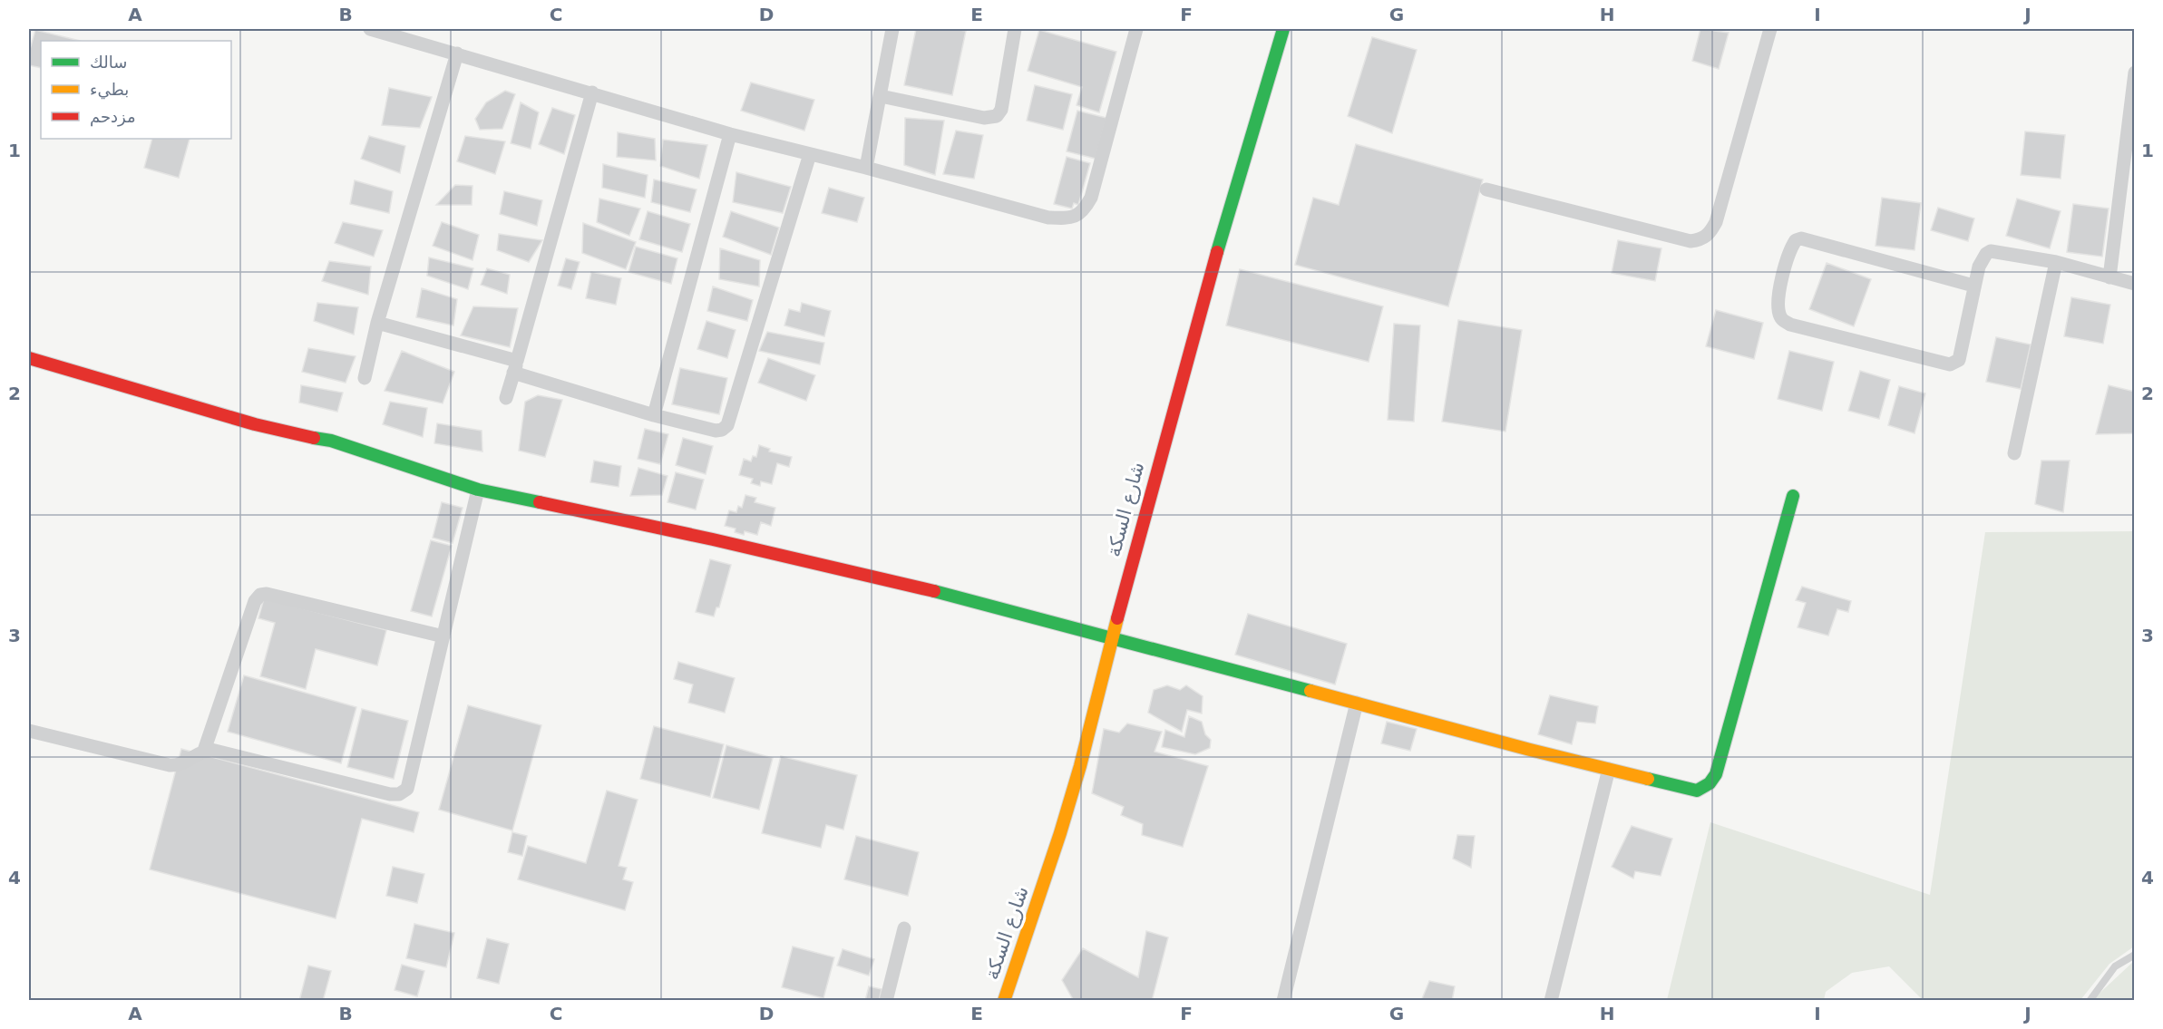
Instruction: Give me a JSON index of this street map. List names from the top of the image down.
{
  "streets": {
    "street": ["شارع السكة"]
  },
  "legend": ["سالك", "بطيء", "مزدحم"],
  "grid": {
    "columns": [
      "A",
      "B",
      "C",
      "D",
      "E",
      "F",
      "G",
      "H",
      "I",
      "J"
    ],
    "rows": [
      "1",
      "2",
      "3",
      "4"
    ]
  }
}
